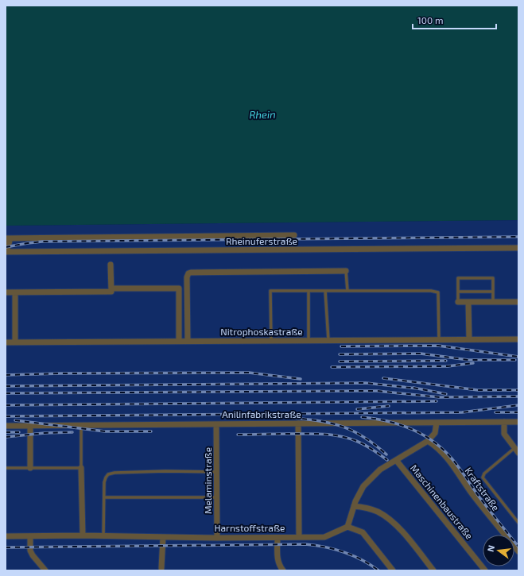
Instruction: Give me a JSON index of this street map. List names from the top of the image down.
{
  "streets": {
    "street": [
      "Rheinuferstraße",
      "Nitrophoskastraße",
      "Anilinfabrikstraße",
      "Melaminstraße",
      "Kraftstraße",
      "Maschinenbaustraße",
      "Harnstoffstraße"
    ]
  },
  "crossings": [
    ["Anilinfabrikstraße", "Melaminstraße"],
    ["Melaminstraße", "Harnstoffstraße"]
  ],
  "water": ["Rhein"],
  "scale_bar": "100 m",
  "north": "left"
}
